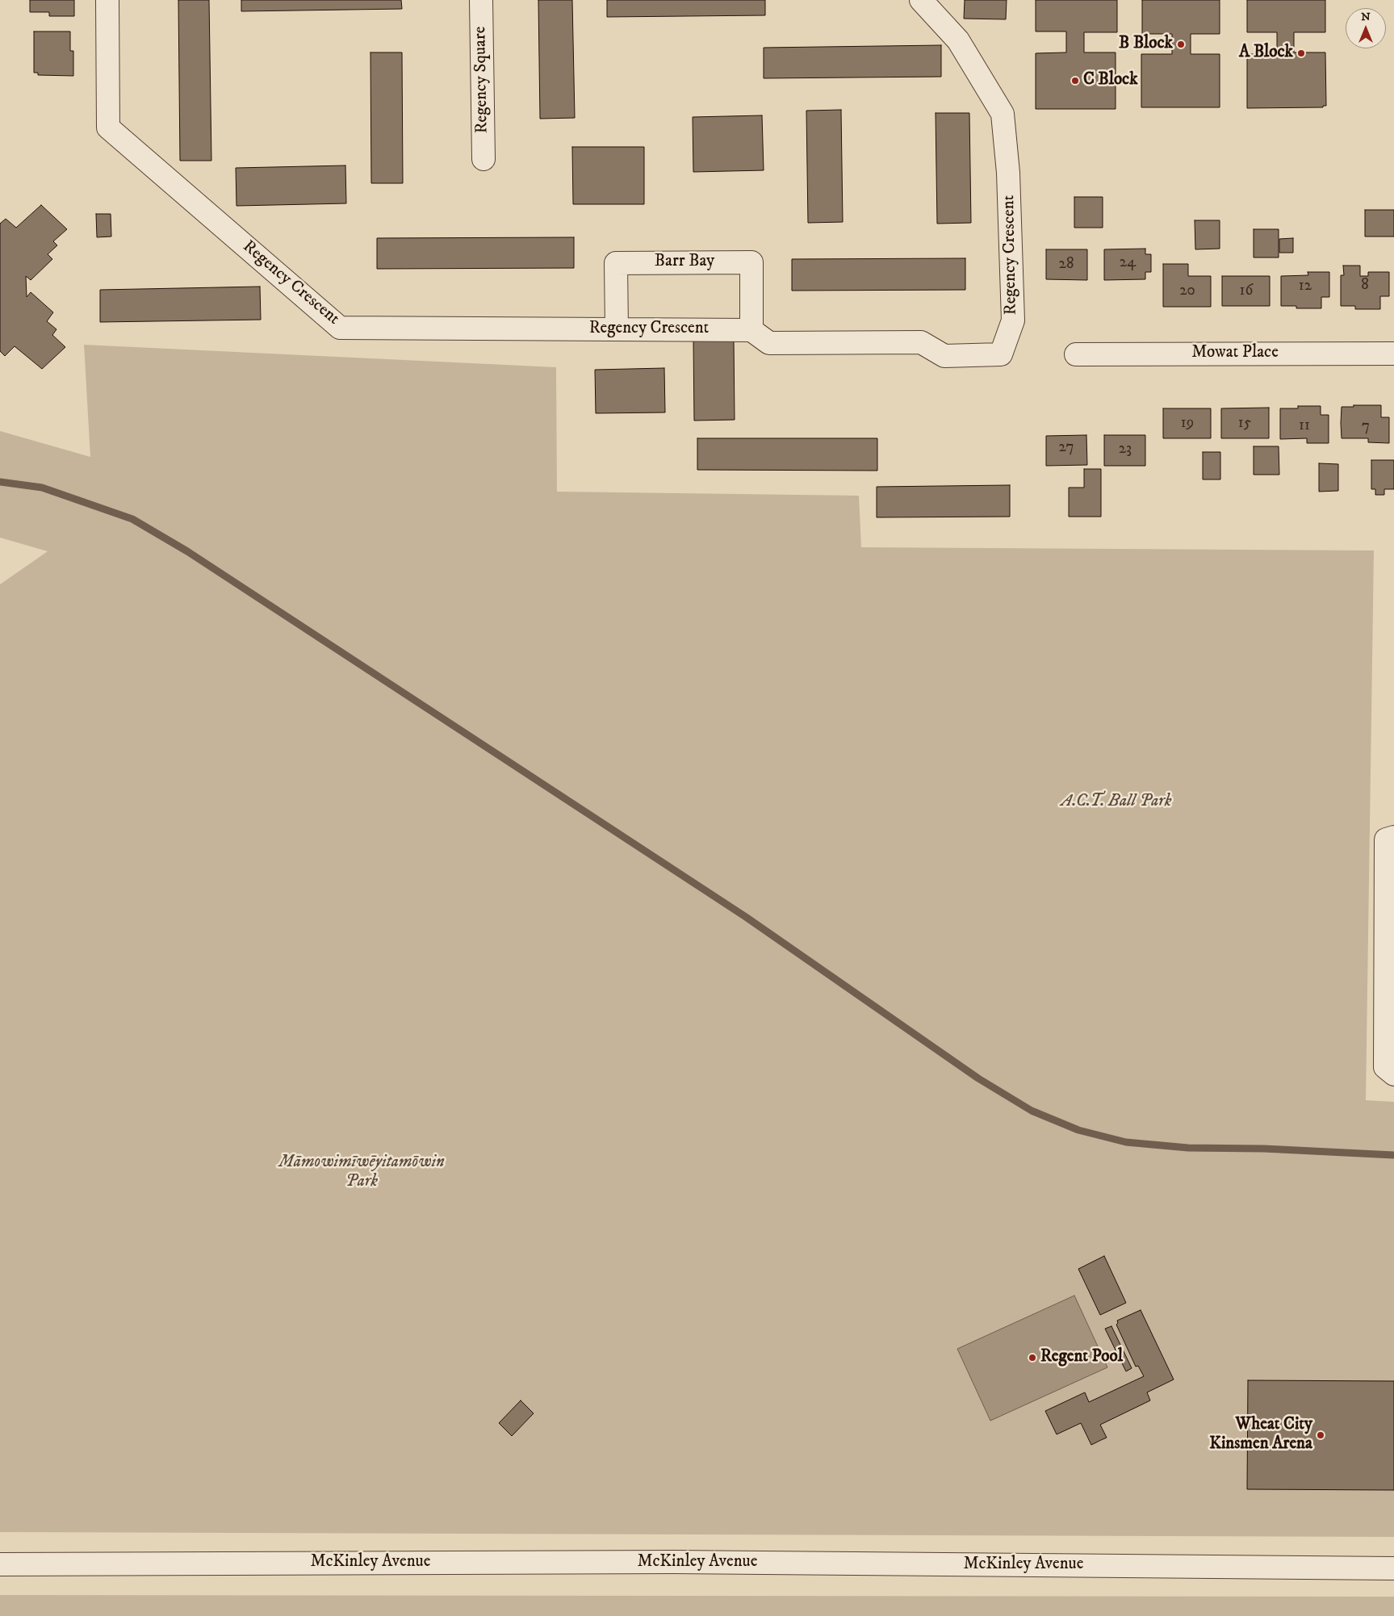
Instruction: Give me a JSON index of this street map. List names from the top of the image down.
{
  "streets": {
    "street": [
      "Regency Square",
      "Regency Crescent",
      "Barr Bay",
      "Mowat Place",
      "McKinley Avenue"
    ]
  },
  "crossings": [
    ["Regency Crescent", "Barr Bay"]
  ],
  "parks": ["A.C.T. Ball Park", "Māmowimīwēyitamōwin Park"],
  "places": [
    "B Block",
    "A Block",
    "C Block",
    "Regent Pool",
    "Wheat City Kinsmen Arena"
  ],
  "house_numbers": [
    "24",
    "28",
    "8",
    "12",
    "20",
    "16",
    "19",
    "15",
    "11",
    "7",
    "27",
    "23"
  ],
  "north": "top"
}
